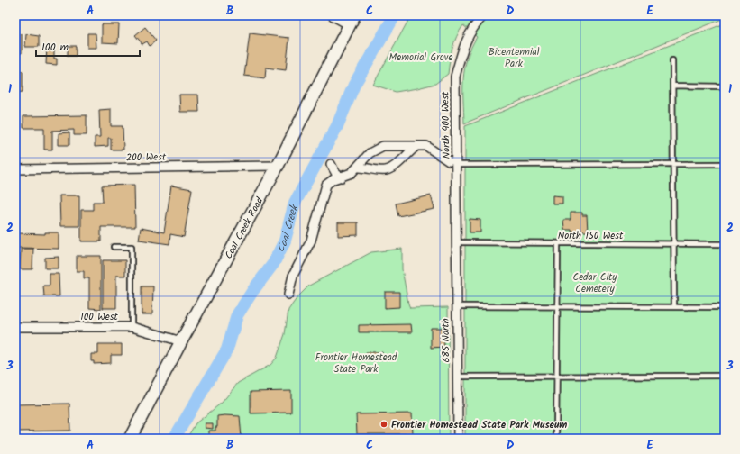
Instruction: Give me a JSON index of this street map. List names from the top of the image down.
{
  "streets": {
    "main road": ["Coal Creek Road"],
    "street": [
      "North 400 West",
      "200 West",
      "100 West",
      "685 North"
    ],
    "lane": ["North 150 West"]
  },
  "crossings": [
    ["North 400 West", "North 150 West"],
    ["North 400 West", "685 North"],
    ["200 West", "Coal Creek Road"],
    ["Coal Creek Road", "100 West"],
    ["North 150 West", "685 North"]
  ],
  "water": ["Coal Creek"],
  "parks": [
    "Bicentennial Park",
    "Memorial Grove",
    "Cedar City Cemetery",
    "Frontier Homestead State Park"
  ],
  "places": ["Frontier Homestead State Park Museum"],
  "scale_bar": "100 m",
  "grid": {
    "columns": [
      "A",
      "B",
      "C",
      "D",
      "E"
    ],
    "rows": ["1", "2", "3"]
  }
}
